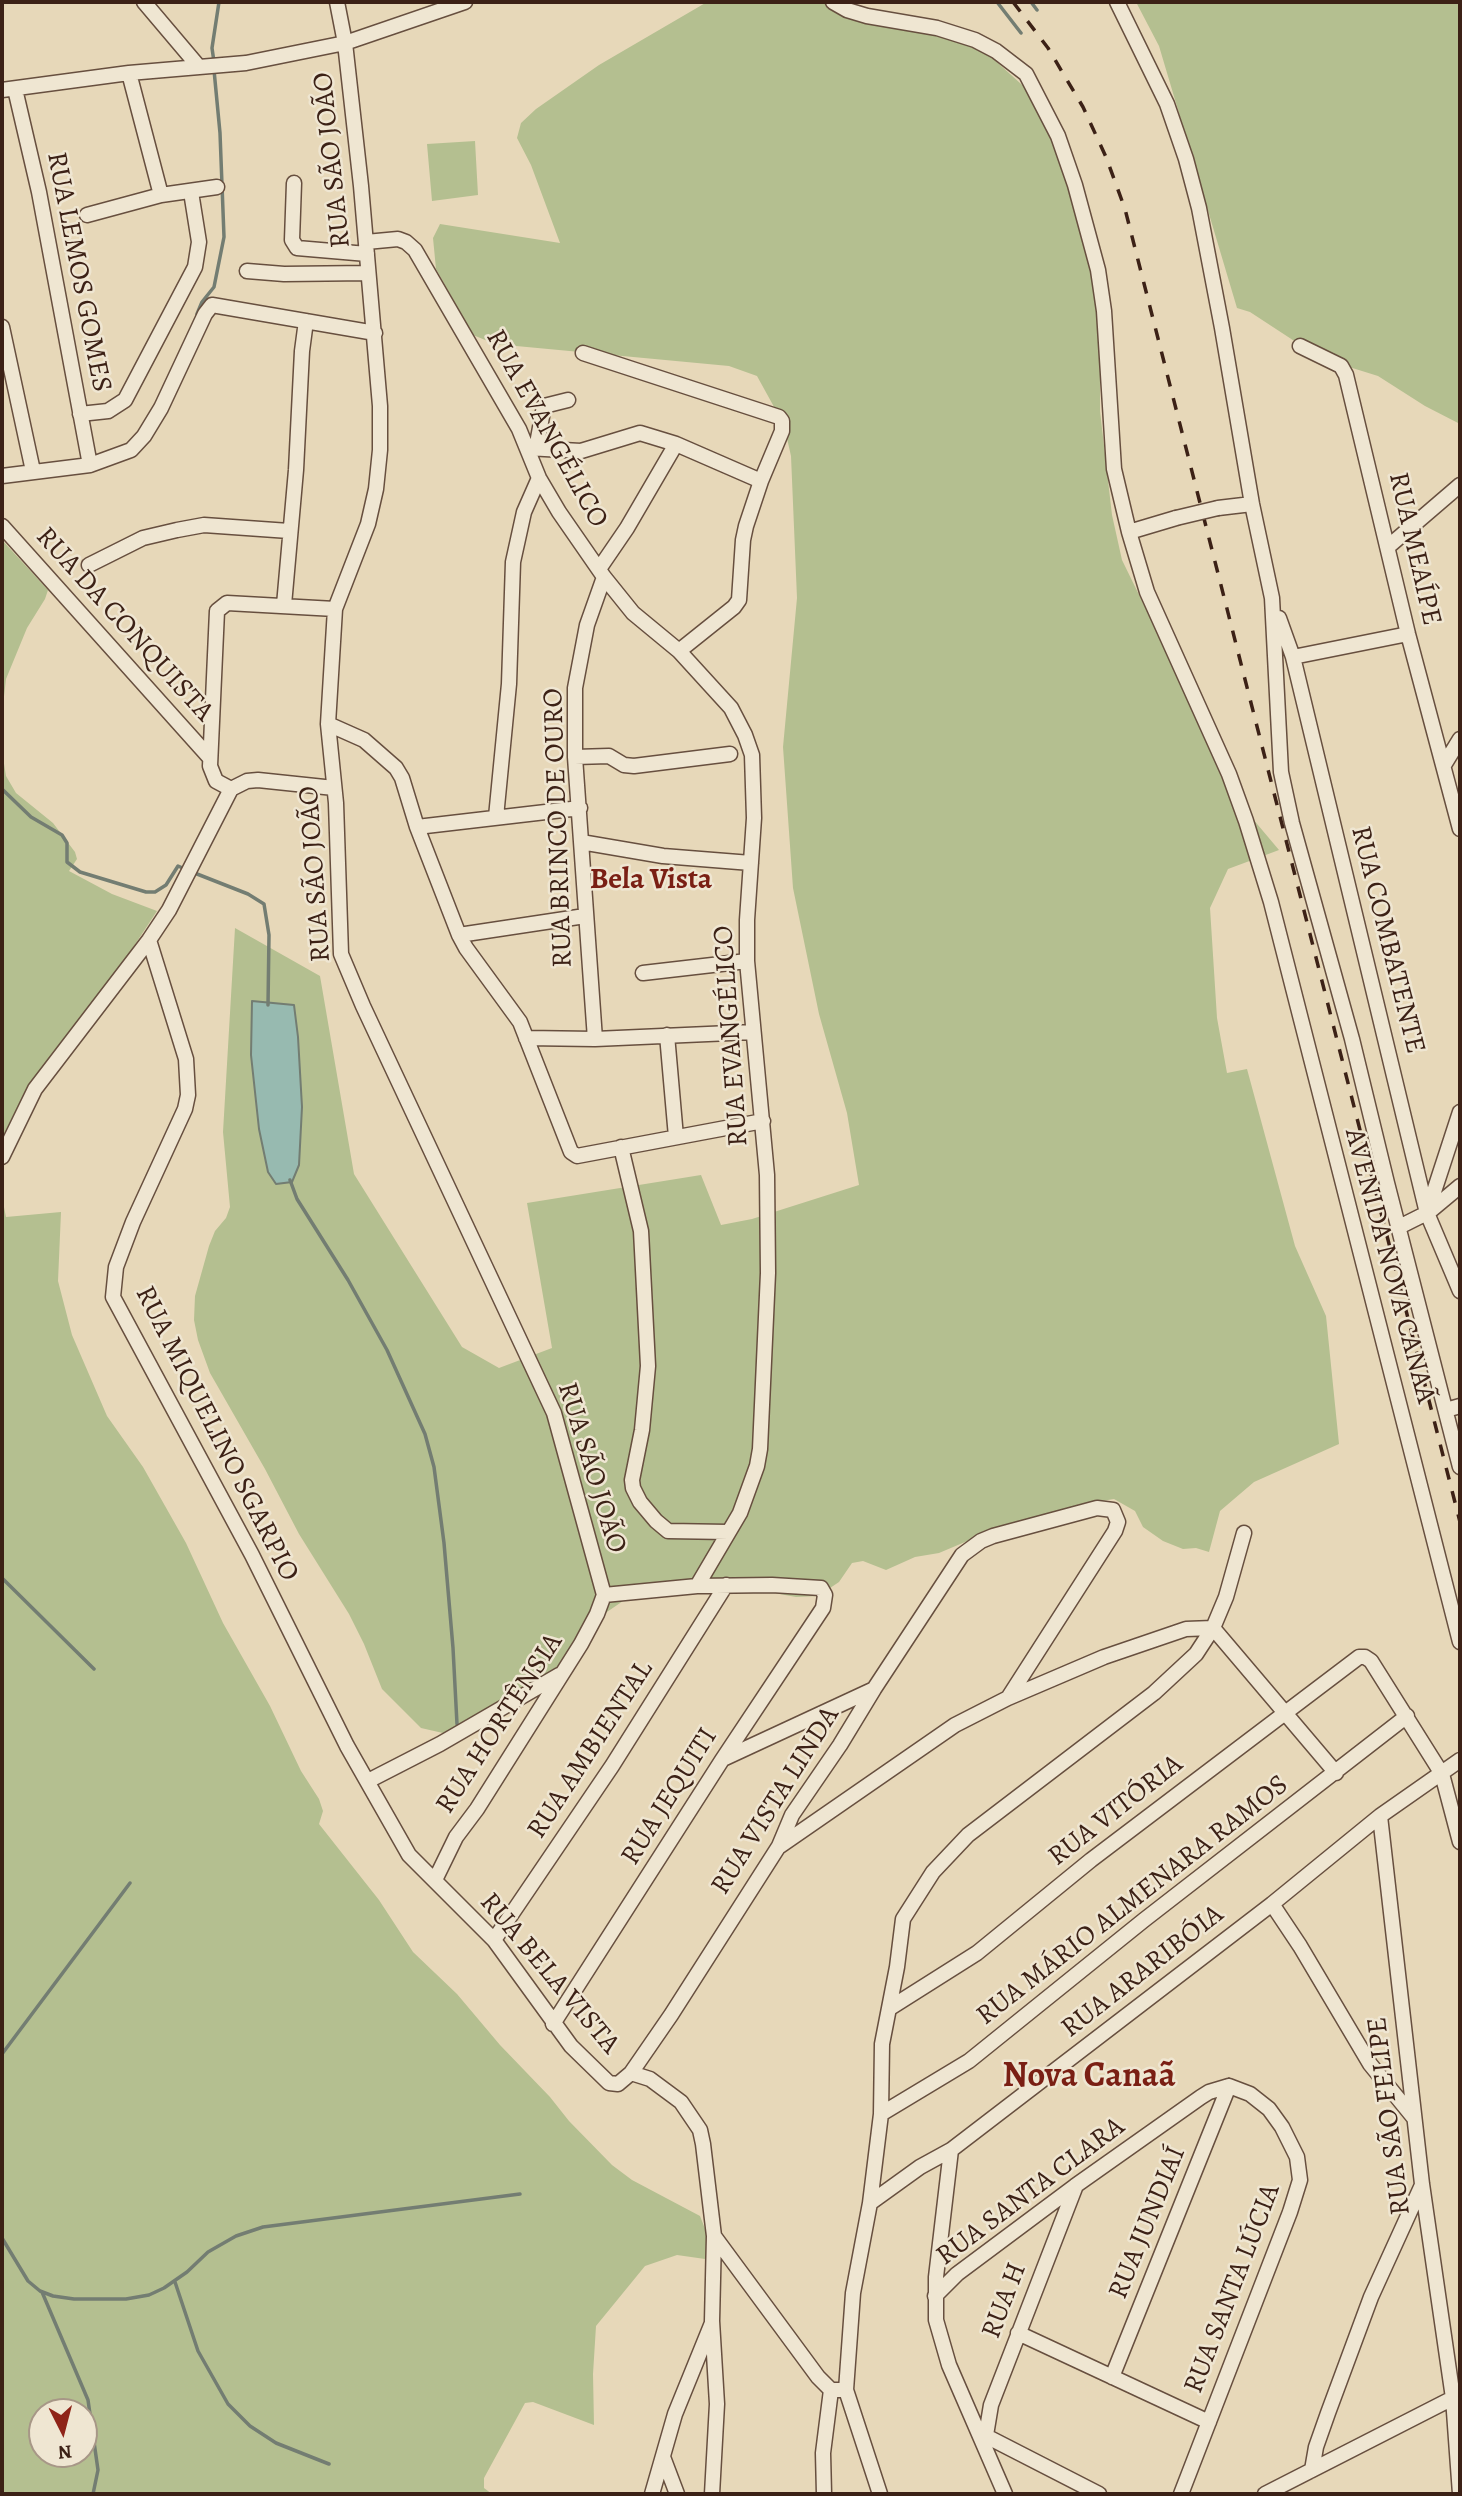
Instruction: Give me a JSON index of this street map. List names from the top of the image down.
{
  "streets": {
    "street": [
      "RUA SÃO JOÃO",
      "RUA LEMOS GOMES",
      "RUA EVANGÉLICO",
      "RUA MEAÍPE",
      "RUA DA CONQUISTA",
      "RUA BRINCO DE OURO",
      "RUA COMBATENTE",
      "AVENIDA NOVA CANAÃ",
      "RUA MIQUELINO SGARPIO",
      "RUA HORTÊNSIA",
      "RUA AMBIENTAL",
      "RUA JEQUITI",
      "RUA VISTA LINDA",
      "RUA VITÓRIA",
      "RUA MÁRIO ALMENARA RAMOS",
      "RUA ARARIBÓIA",
      "RUA BELA VISTA",
      "RUA SÃO FELIPE",
      "RUA SANTA CLARA",
      "RUA JUNDIAÍ",
      "RUA SANTA LÚCIA",
      "RUA H"
    ]
  },
  "crossings": [
    ["RUA SÃO JOÃO", "RUA EVANGÉLICO"],
    ["RUA SÃO JOÃO", "RUA HORTÊNSIA"],
    ["RUA EVANGÉLICO", "RUA BRINCO DE OURO"],
    ["RUA MIQUELINO SGARPIO", "RUA BELA VISTA"],
    ["RUA HORTÊNSIA", "RUA BELA VISTA"],
    ["RUA AMBIENTAL", "RUA JEQUITI"],
    ["RUA AMBIENTAL", "RUA BELA VISTA"],
    ["RUA JEQUITI", "RUA BELA VISTA"],
    ["RUA VISTA LINDA", "RUA BELA VISTA"],
    ["RUA VITÓRIA", "RUA MÁRIO ALMENARA RAMOS"],
    ["RUA ARARIBÓIA", "RUA SÃO FELIPE"],
    ["RUA SANTA CLARA", "RUA JUNDIAÍ"],
    ["RUA SANTA CLARA", "RUA SANTA LÚCIA"],
    ["RUA SANTA CLARA", "RUA H"],
    ["RUA JUNDIAÍ", "RUA SANTA LÚCIA"]
  ],
  "districts": ["Bela Vista", "Nova Canaã"],
  "north": "bottom"
}
